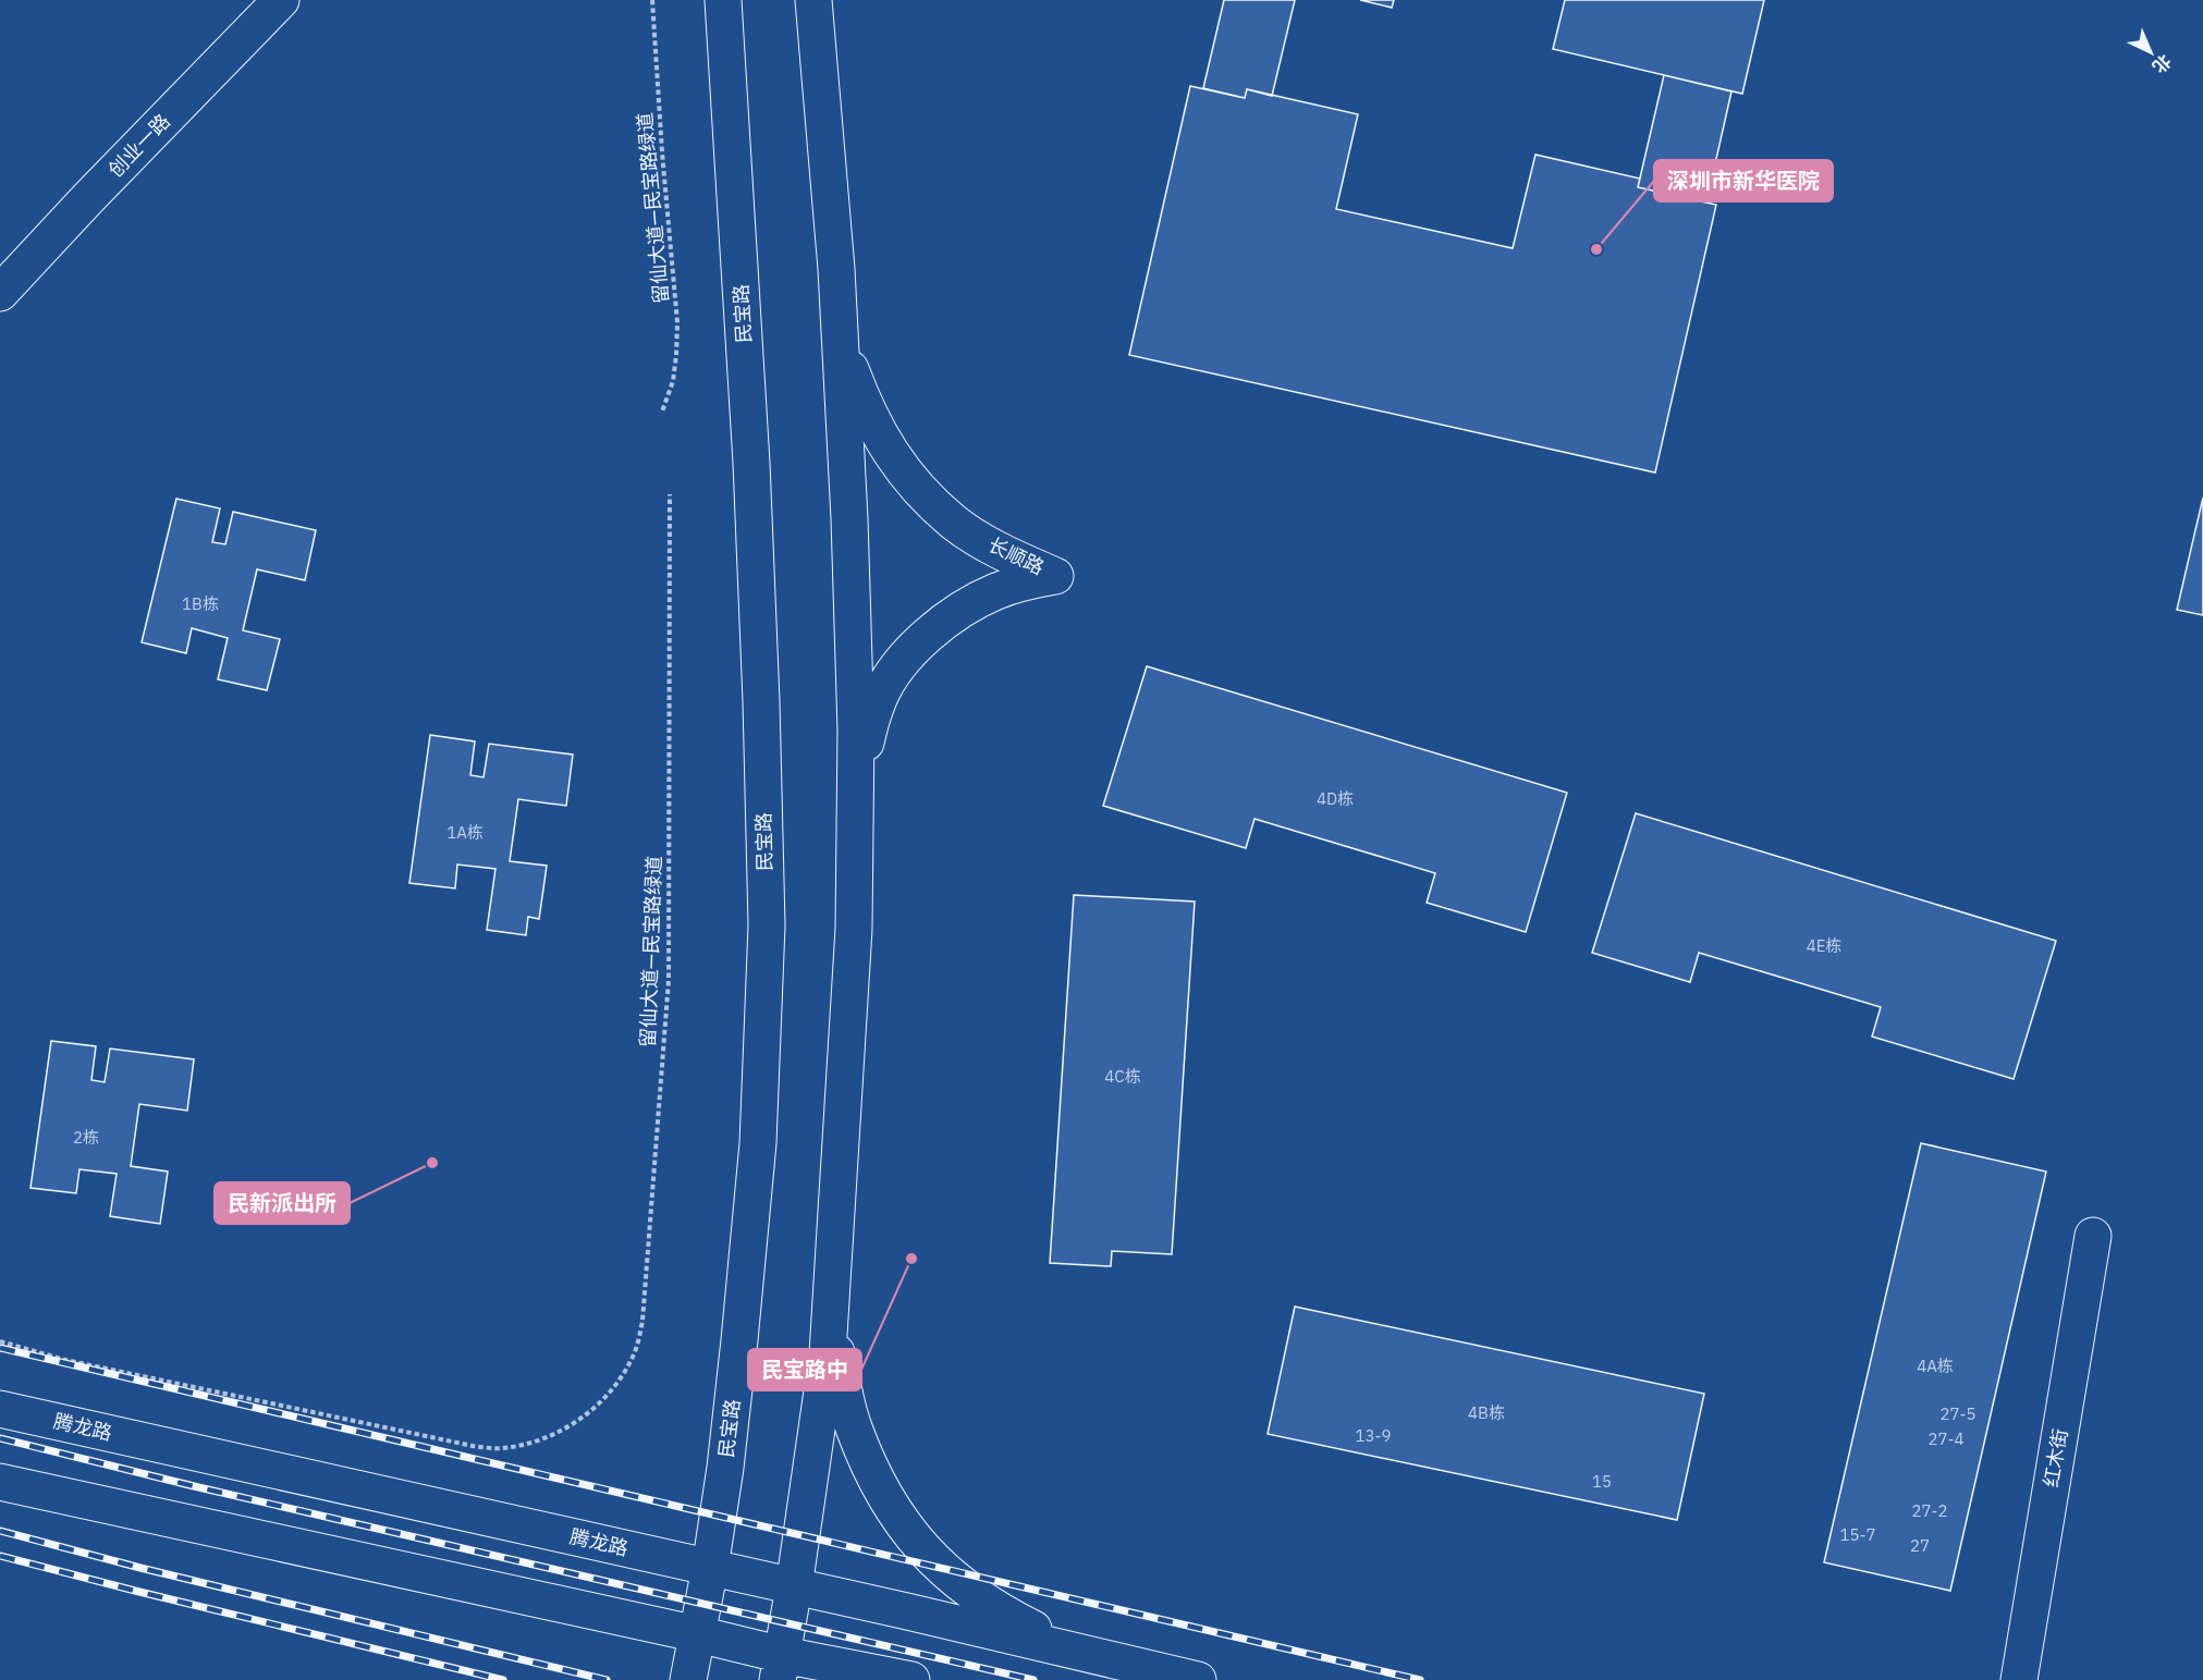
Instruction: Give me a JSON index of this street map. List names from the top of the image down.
{
  "streets": {
    "main road": [
      "创业一路",
      "民宝路",
      "长顺路",
      "腾龙路",
      "红木街"
    ],
    "path": ["留仙大道—民宝路绿道"]
  },
  "crossings": [
    ["民宝路", "腾龙路"]
  ],
  "places": ["深圳市新华医院", "民新派出所", "民宝路中"],
  "house_numbers": [
    "1B栋",
    "4D栋",
    "1A栋",
    "4E栋",
    "4C栋",
    "2栋",
    "4A栋",
    "4B栋",
    "27-5",
    "13-9",
    "27-4",
    "15",
    "27-2",
    "15-7",
    "27"
  ],
  "north": "bottom right"
}
